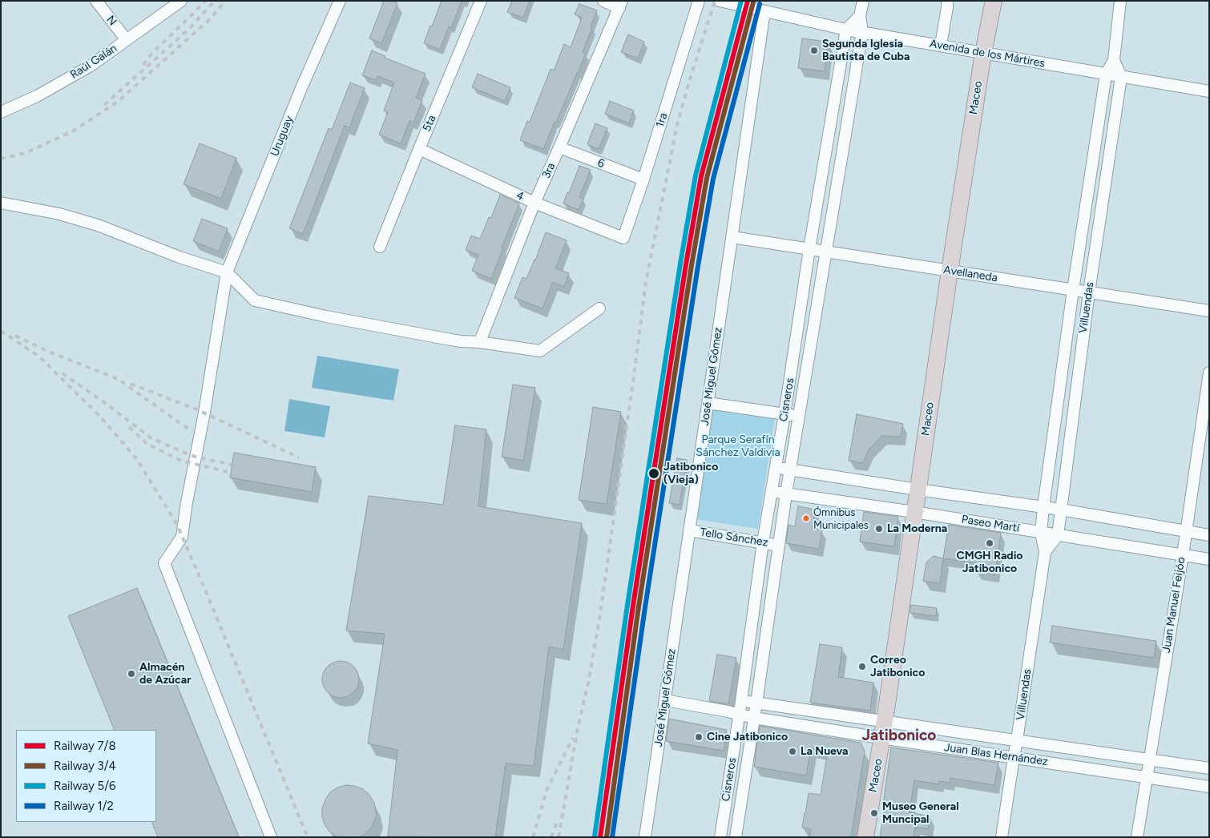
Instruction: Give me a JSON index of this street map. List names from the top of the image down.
{
  "streets": {
    "highway": ["Maceo"],
    "street": [
      "N",
      "Avenida de los Mártires",
      "Raúl Galán",
      "1ra",
      "5ta",
      "Uruguay",
      "6",
      "3ra",
      "4",
      "Avellaneda",
      "Villuendas",
      "José Miguel Gómez",
      "Cisneros",
      "Paseo Martí",
      "Tello Sánchez",
      "Juan Manuel Feijóo",
      "Juan Blas Hernández"
    ]
  },
  "crossings": [
    ["N", "Raúl Galán"],
    ["Avenida de los Mártires", "Maceo"],
    ["Avenida de los Mártires", "Villuendas"],
    ["Avenida de los Mártires", "José Miguel Gómez"],
    ["Avenida de los Mártires", "Cisneros"],
    ["Maceo", "Avellaneda"],
    ["Maceo", "Paseo Martí"],
    ["Maceo", "Juan Blas Hernández"],
    ["1ra", "6"],
    ["1ra", "4"],
    ["5ta", "4"],
    ["6", "3ra"],
    ["3ra", "4"],
    ["Avellaneda", "Villuendas"],
    ["Avellaneda", "José Miguel Gómez"],
    ["Avellaneda", "Cisneros"],
    ["Villuendas", "Paseo Martí"],
    ["Villuendas", "Juan Blas Hernández"],
    ["José Miguel Gómez", "Tello Sánchez"],
    ["José Miguel Gómez", "Juan Blas Hernández"],
    ["Cisneros", "Paseo Martí"],
    ["Cisneros", "Tello Sánchez"],
    ["Cisneros", "Juan Blas Hernández"],
    ["Paseo Martí", "Juan Manuel Feijóo"],
    ["Juan Manuel Feijóo", "Juan Blas Hernández"]
  ],
  "districts": ["Jatibonico"],
  "parks": ["Parque Serafín Sánchez Valdivia"],
  "places": [
    "Segunda Iglesia Bautista de Cuba",
    "Jatibonico (Vieja)",
    "Ómnibus Municipales",
    "La Moderna",
    "CMGH Radio Jatibonico",
    "Correo Jatibonico",
    "Almacén de Azúcar",
    "Cine Jatibonico",
    "La Nueva",
    "Museo General Muncipal"
  ],
  "lines": [
    "rail line 7/8",
    "rail line 5/6",
    "rail line 3/4",
    "rail line 1/2"
  ],
  "legend": [
    "Railway 7/8",
    "Railway 3/4",
    "Railway 5/6",
    "Railway 1/2"
  ]
}
